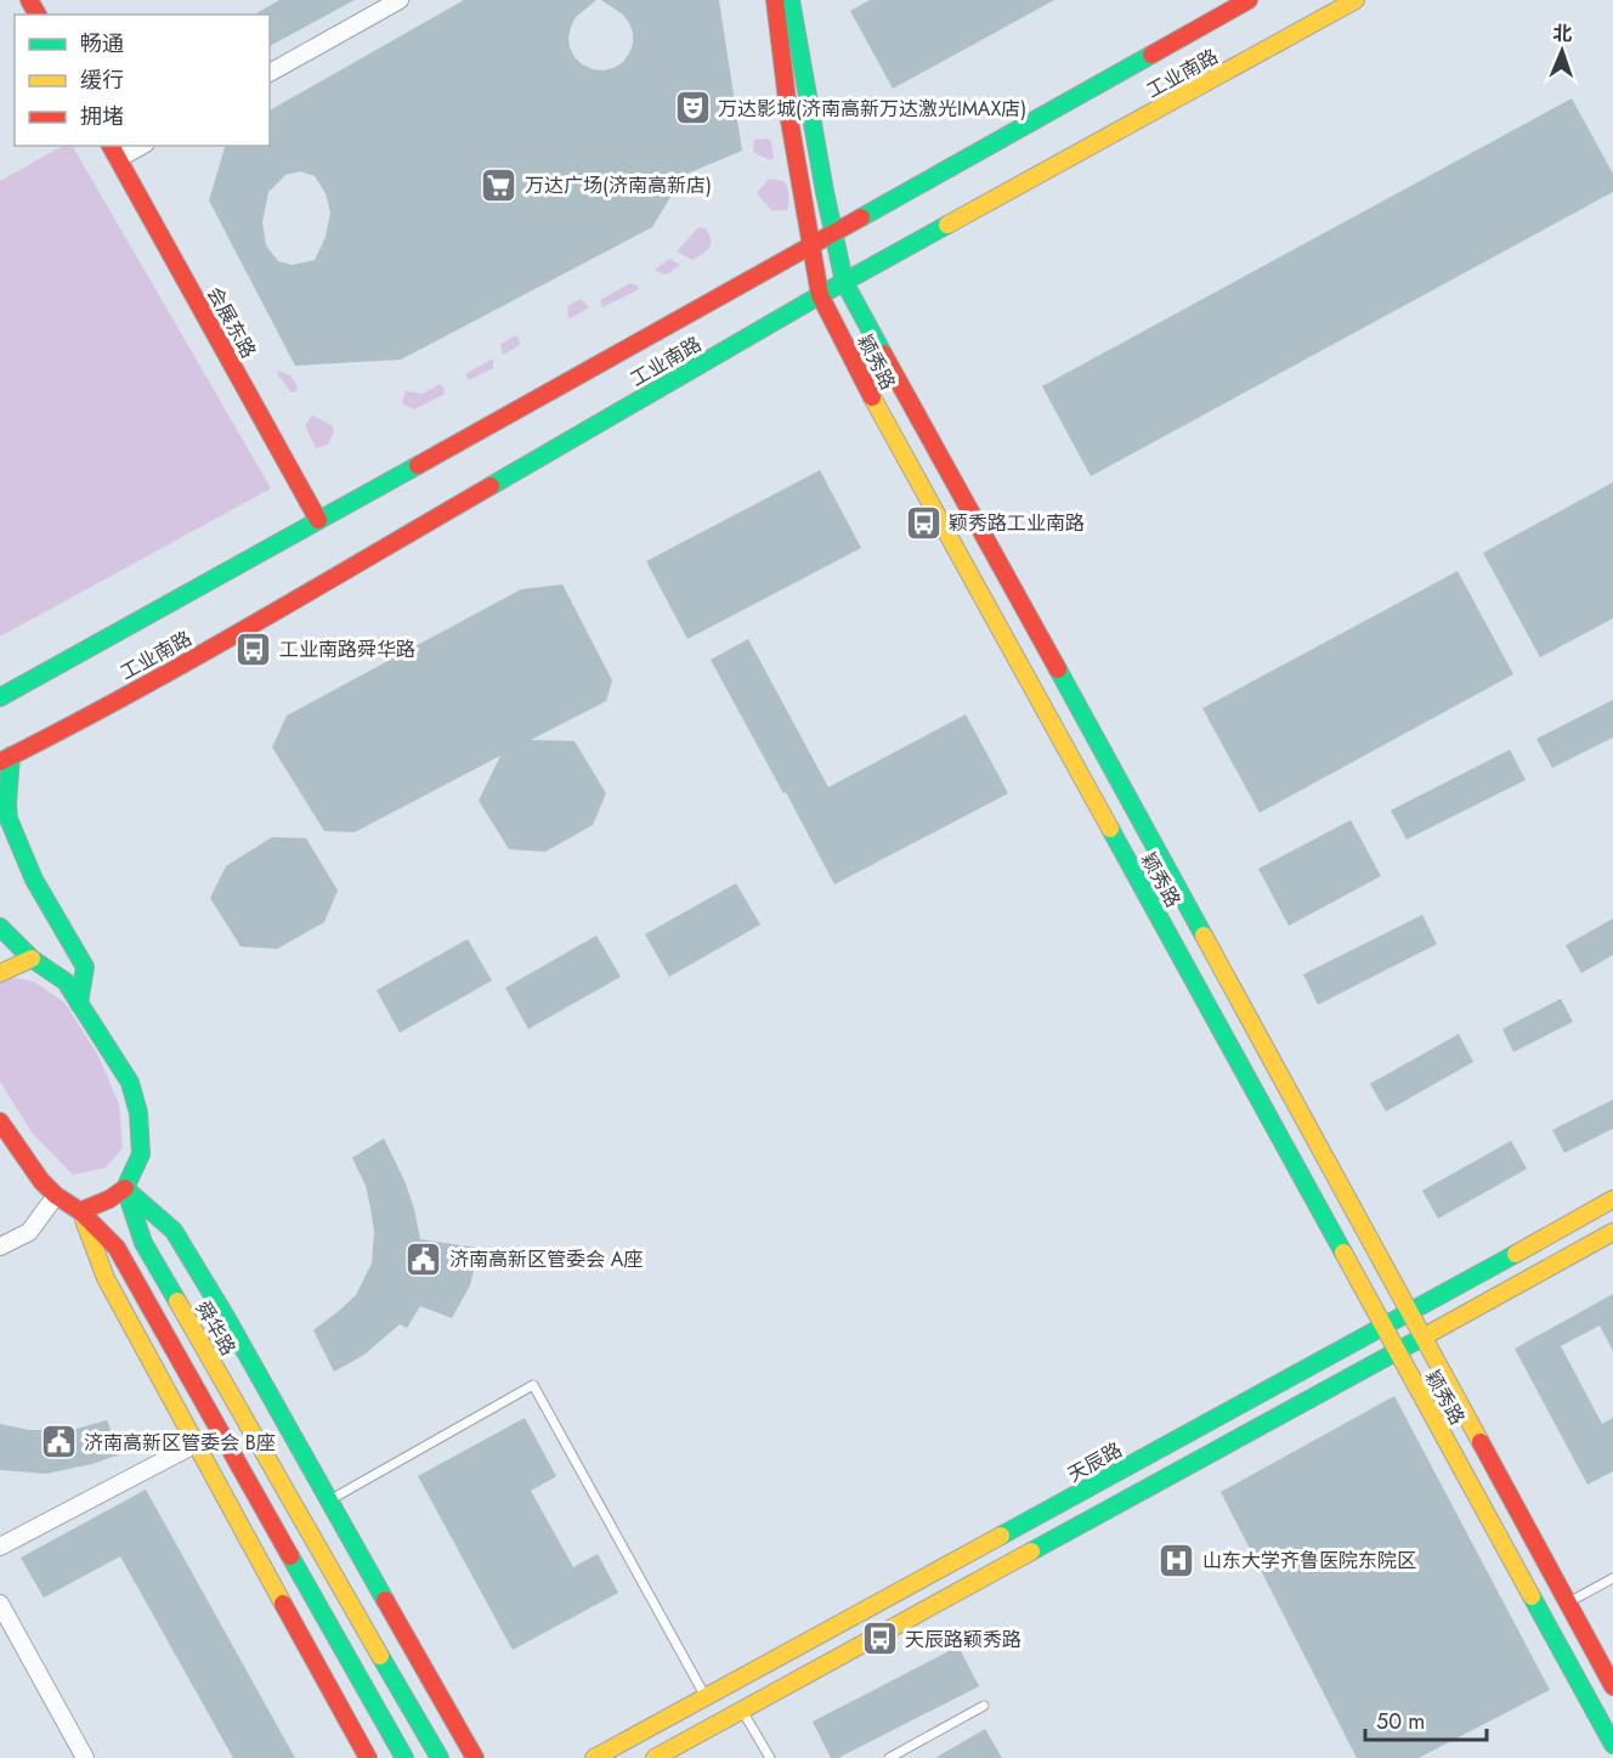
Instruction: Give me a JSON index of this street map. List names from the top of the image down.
{
  "streets": {
    "main road": [
      "工业南路",
      "会展东路",
      "颖秀路",
      "舜华路",
      "天辰路"
    ]
  },
  "crossings": [
    ["工业南路", "会展东路"],
    ["工业南路", "颖秀路"],
    ["颖秀路", "天辰路"]
  ],
  "places": {
    "theatre": ["万达影城(济南高新万达激光IMAX店)"],
    "supermarket": ["万达广场(济南高新店)"],
    "bus stop": ["颖秀路工业南路", "工业南路舜华路", "天辰路颖秀路"],
    "public building": ["济南高新区管委会 A座", "济南高新区管委会 B座"],
    "hospital": ["山东大学齐鲁医院东院区"]
  },
  "legend": ["畅通", "缓行", "拥堵"],
  "scale_bar": "50 m",
  "north": "top"
}
